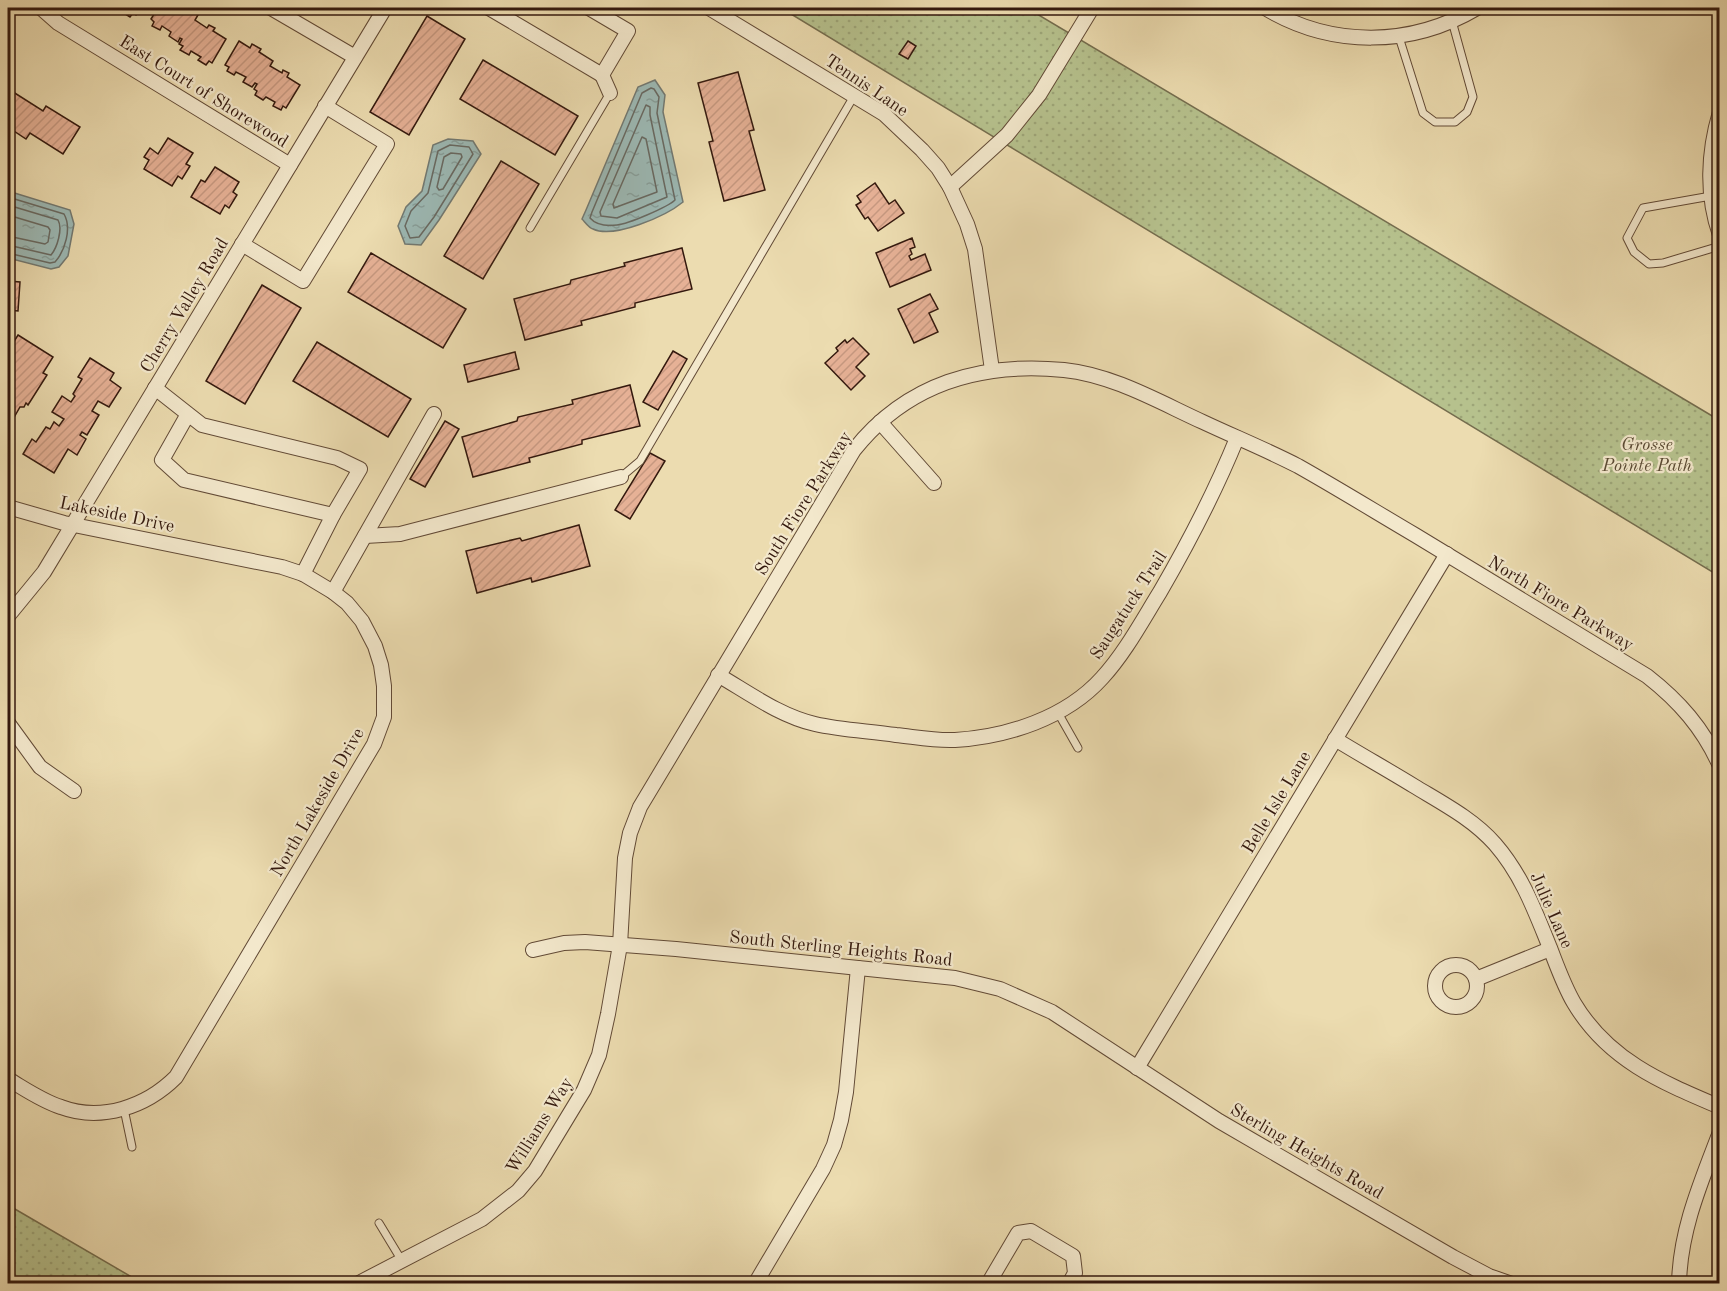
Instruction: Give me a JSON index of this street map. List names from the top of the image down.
{
  "streets": {
    "street": [
      "Tennis Lane",
      "East Court of Shorewood",
      "Cherry Valley Road",
      "South Fiore Parkway",
      "Lakeside Drive",
      "North Fiore Parkway",
      "Saugatuck Trail",
      "North Lakeside Drive",
      "Belle Isle Lane",
      "Julie Lane",
      "South Sterling Heights Road",
      "Williams Way",
      "Sterling Heights Road"
    ]
  },
  "crossings": [
    ["Tennis Lane", "South Fiore Parkway"],
    ["East Court of Shorewood", "Cherry Valley Road"],
    ["Cherry Valley Road", "Lakeside Drive"],
    ["South Fiore Parkway", "North Fiore Parkway"],
    ["South Fiore Parkway", "Saugatuck Trail"],
    ["South Fiore Parkway", "South Sterling Heights Road"],
    ["South Fiore Parkway", "Williams Way"],
    ["Lakeside Drive", "North Lakeside Drive"],
    ["North Fiore Parkway", "Belle Isle Lane"],
    ["Belle Isle Lane", "Julie Lane"],
    ["Belle Isle Lane", "Sterling Heights Road"],
    ["South Sterling Heights Road", "Williams Way"],
    ["South Sterling Heights Road", "Sterling Heights Road"]
  ],
  "parks": ["Grosse Pointe Path"]
}
